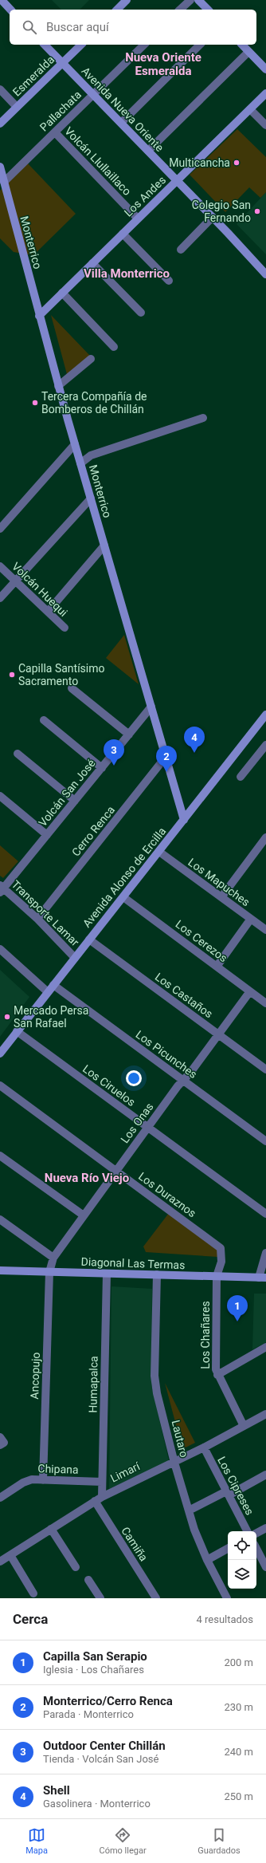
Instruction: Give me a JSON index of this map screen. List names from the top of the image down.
{
  "streets": {
    "street": [
      "Esmeralda",
      "Avenida Nueva Oriente",
      "Pallachata",
      "Volcán Llullaillaco",
      "Los Andes",
      "Monterrico",
      "Volcán Huequi",
      "Volcán San José",
      "Cerro Renca",
      "Avenida Alonso de Ercilla",
      "Los Mapuches",
      "Transporte Lamar",
      "Los Cerezos",
      "Los Castaños",
      "Los Picunches",
      "Los Ciruelos",
      "Los Onas",
      "Los Duraznos",
      "Diagonal Las Termas",
      "Los Chañares",
      "Ancopujo",
      "Humapalca",
      "Lautaro",
      "Chipana",
      "Limarí",
      "Los Cipreses",
      "Camiña"
    ]
  },
  "crossings": [
    ["Esmeralda", "Avenida Nueva Oriente"],
    ["Avenida Nueva Oriente", "Pallachata"],
    ["Avenida Nueva Oriente", "Los Andes"],
    ["Pallachata", "Volcán Llullaillaco"],
    ["Pallachata", "Monterrico"],
    ["Volcán Llullaillaco", "Los Andes"],
    ["Los Andes", "Monterrico"],
    ["Monterrico", "Volcán San José"],
    ["Monterrico", "Cerro Renca"],
    ["Monterrico", "Avenida Alonso de Ercilla"],
    ["Volcán San José", "Transporte Lamar"],
    ["Cerro Renca", "Transporte Lamar"],
    ["Avenida Alonso de Ercilla", "Los Mapuches"],
    ["Avenida Alonso de Ercilla", "Transporte Lamar"],
    ["Avenida Alonso de Ercilla", "Los Cerezos"],
    ["Avenida Alonso de Ercilla", "Los Castaños"],
    ["Avenida Alonso de Ercilla", "Los Picunches"],
    ["Avenida Alonso de Ercilla", "Los Ciruelos"],
    ["Los Cerezos", "Los Onas"],
    ["Los Castaños", "Los Onas"],
    ["Los Picunches", "Los Onas"],
    ["Los Ciruelos", "Los Onas"],
    ["Los Onas", "Los Duraznos"],
    ["Los Onas", "Diagonal Las Termas"],
    ["Los Onas", "Ancopujo"],
    ["Los Duraznos", "Diagonal Las Termas"],
    ["Los Duraznos", "Los Chañares"],
    ["Diagonal Las Termas", "Los Chañares"],
    ["Diagonal Las Termas", "Ancopujo"],
    ["Diagonal Las Termas", "Humapalca"],
    ["Diagonal Las Termas", "Lautaro"],
    ["Los Chañares", "Limarí"],
    ["Ancopujo", "Chipana"],
    ["Humapalca", "Chipana"],
    ["Humapalca", "Limarí"],
    ["Lautaro", "Limarí"],
    ["Limarí", "Los Cipreses"],
    ["Limarí", "Camiña"]
  ],
  "districts": ["Nueva Oriente Esmeralda", "Villa Monterrico", "Nueva Río Viejo"],
  "places": [
    "Multicancha",
    "Colegio San Fernando",
    "Tercera Compañía de Bomberos de Chillán",
    "Capilla Santísimo Sacramento",
    "Mercado Persa San Rafael"
  ],
  "page": {
    "search": "Buscar aquí",
    "pins": [
      "4",
      "3",
      "2",
      "1"
    ],
    "heading": ["Cerca", "4 resultados"],
    "list": [
      {
        "mark": "1",
        "name": "Capilla San Serapio",
        "note": "Iglesia · Los Chañares",
        "value": "200 m"
      },
      {
        "mark": "2",
        "name": "Monterrico/Cerro Renca",
        "note": "Parada · Monterrico",
        "value": "230 m"
      },
      {
        "mark": "3",
        "name": "Outdoor Center Chillán",
        "note": "Tienda · Volcán San José",
        "value": "240 m"
      },
      {
        "mark": "4",
        "name": "Shell",
        "note": "Gasolinera · Monterrico",
        "value": "250 m"
      }
    ],
    "nav": ["Mapa", "Cómo llegar", "Guardados"]
  }
}
